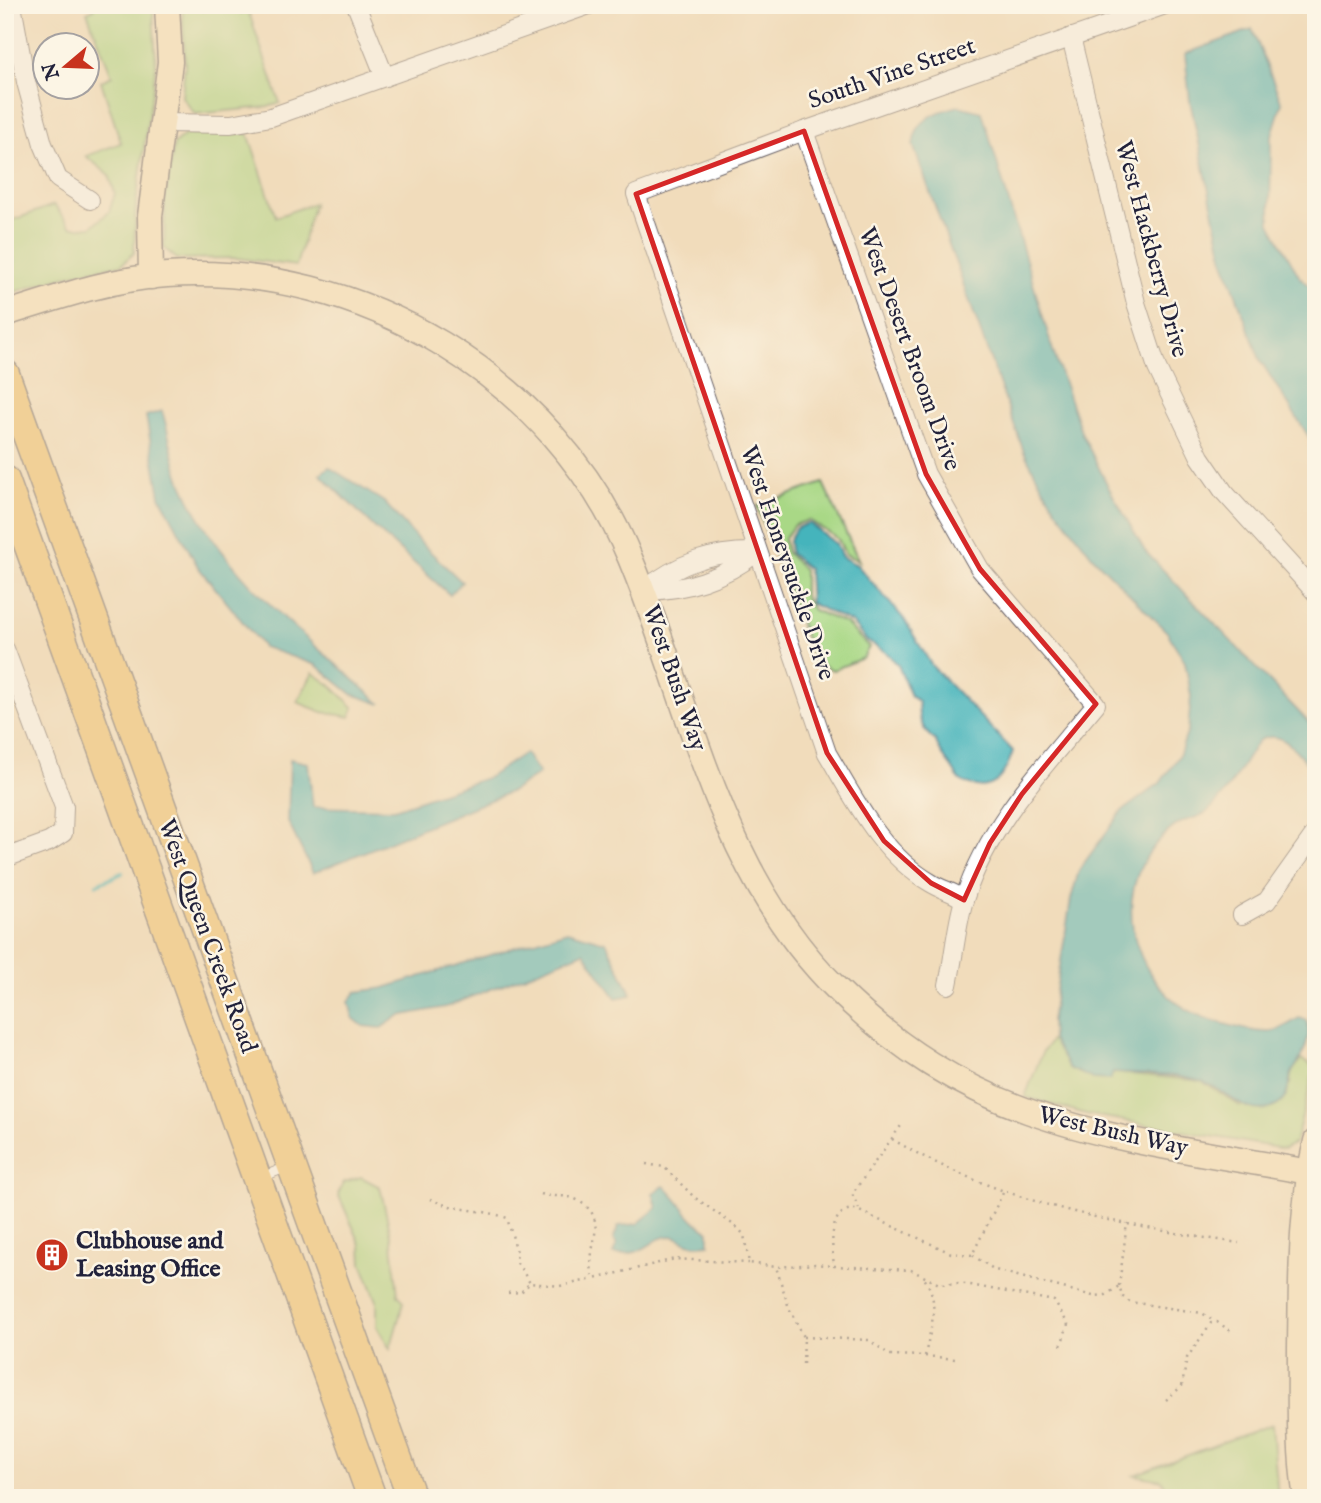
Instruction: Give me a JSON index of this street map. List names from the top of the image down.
{
  "streets": {
    "main road": ["West Queen Creek Road"],
    "street": [
      "South Vine Street",
      "West Hackberry Drive",
      "West Desert Broom Drive",
      "West Honeysuckle Drive",
      "West Bush Way"
    ]
  },
  "crossings": [
    ["South Vine Street", "West Hackberry Drive"],
    ["South Vine Street", "West Desert Broom Drive"],
    ["South Vine Street", "West Honeysuckle Drive"],
    ["West Desert Broom Drive", "West Honeysuckle Drive"]
  ],
  "places": {
    "building": ["Clubhouse and Leasing Office"]
  },
  "north": "left"
}
